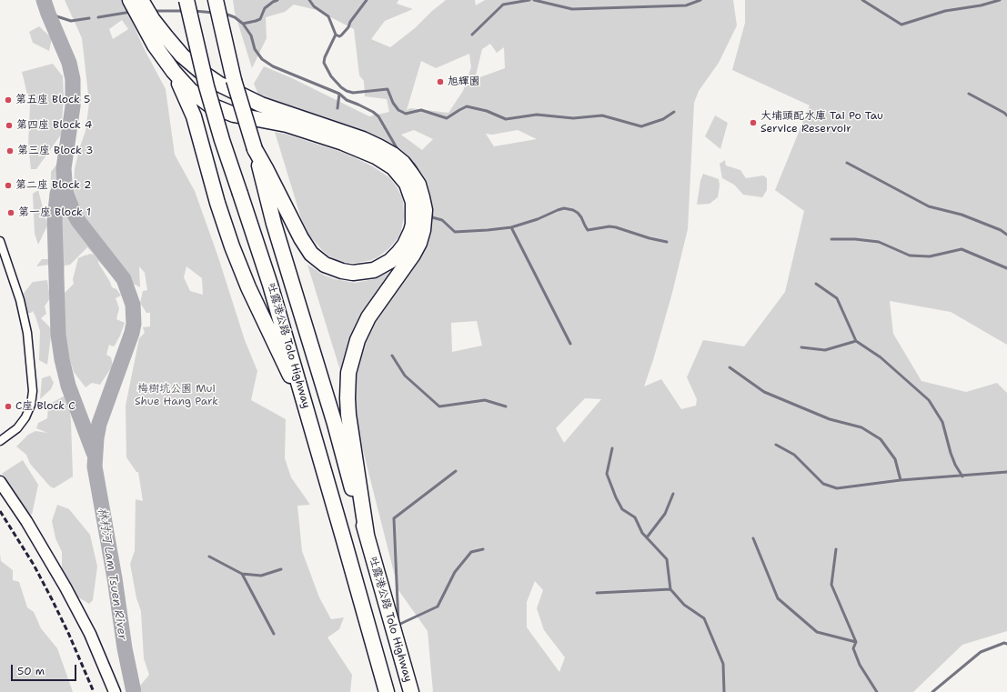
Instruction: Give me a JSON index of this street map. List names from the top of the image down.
{
  "streets": {
    "highway": ["吐露港公路 Tolo Highway"]
  },
  "water": ["林村河 Lam Tsuen River"],
  "parks": ["梅樹坑公園 Mui Shue Hang Park"],
  "places": [
    "旭輝園",
    "第五座 Block 5",
    "大埔頭配水庫 Tai Po Tau Service Reservoir",
    "第四座 Block 4",
    "第三座 Block 3",
    "第二座 Block 2",
    "第一座 Block 1",
    "C座 Block C"
  ],
  "scale_bar": "50 m"
}
